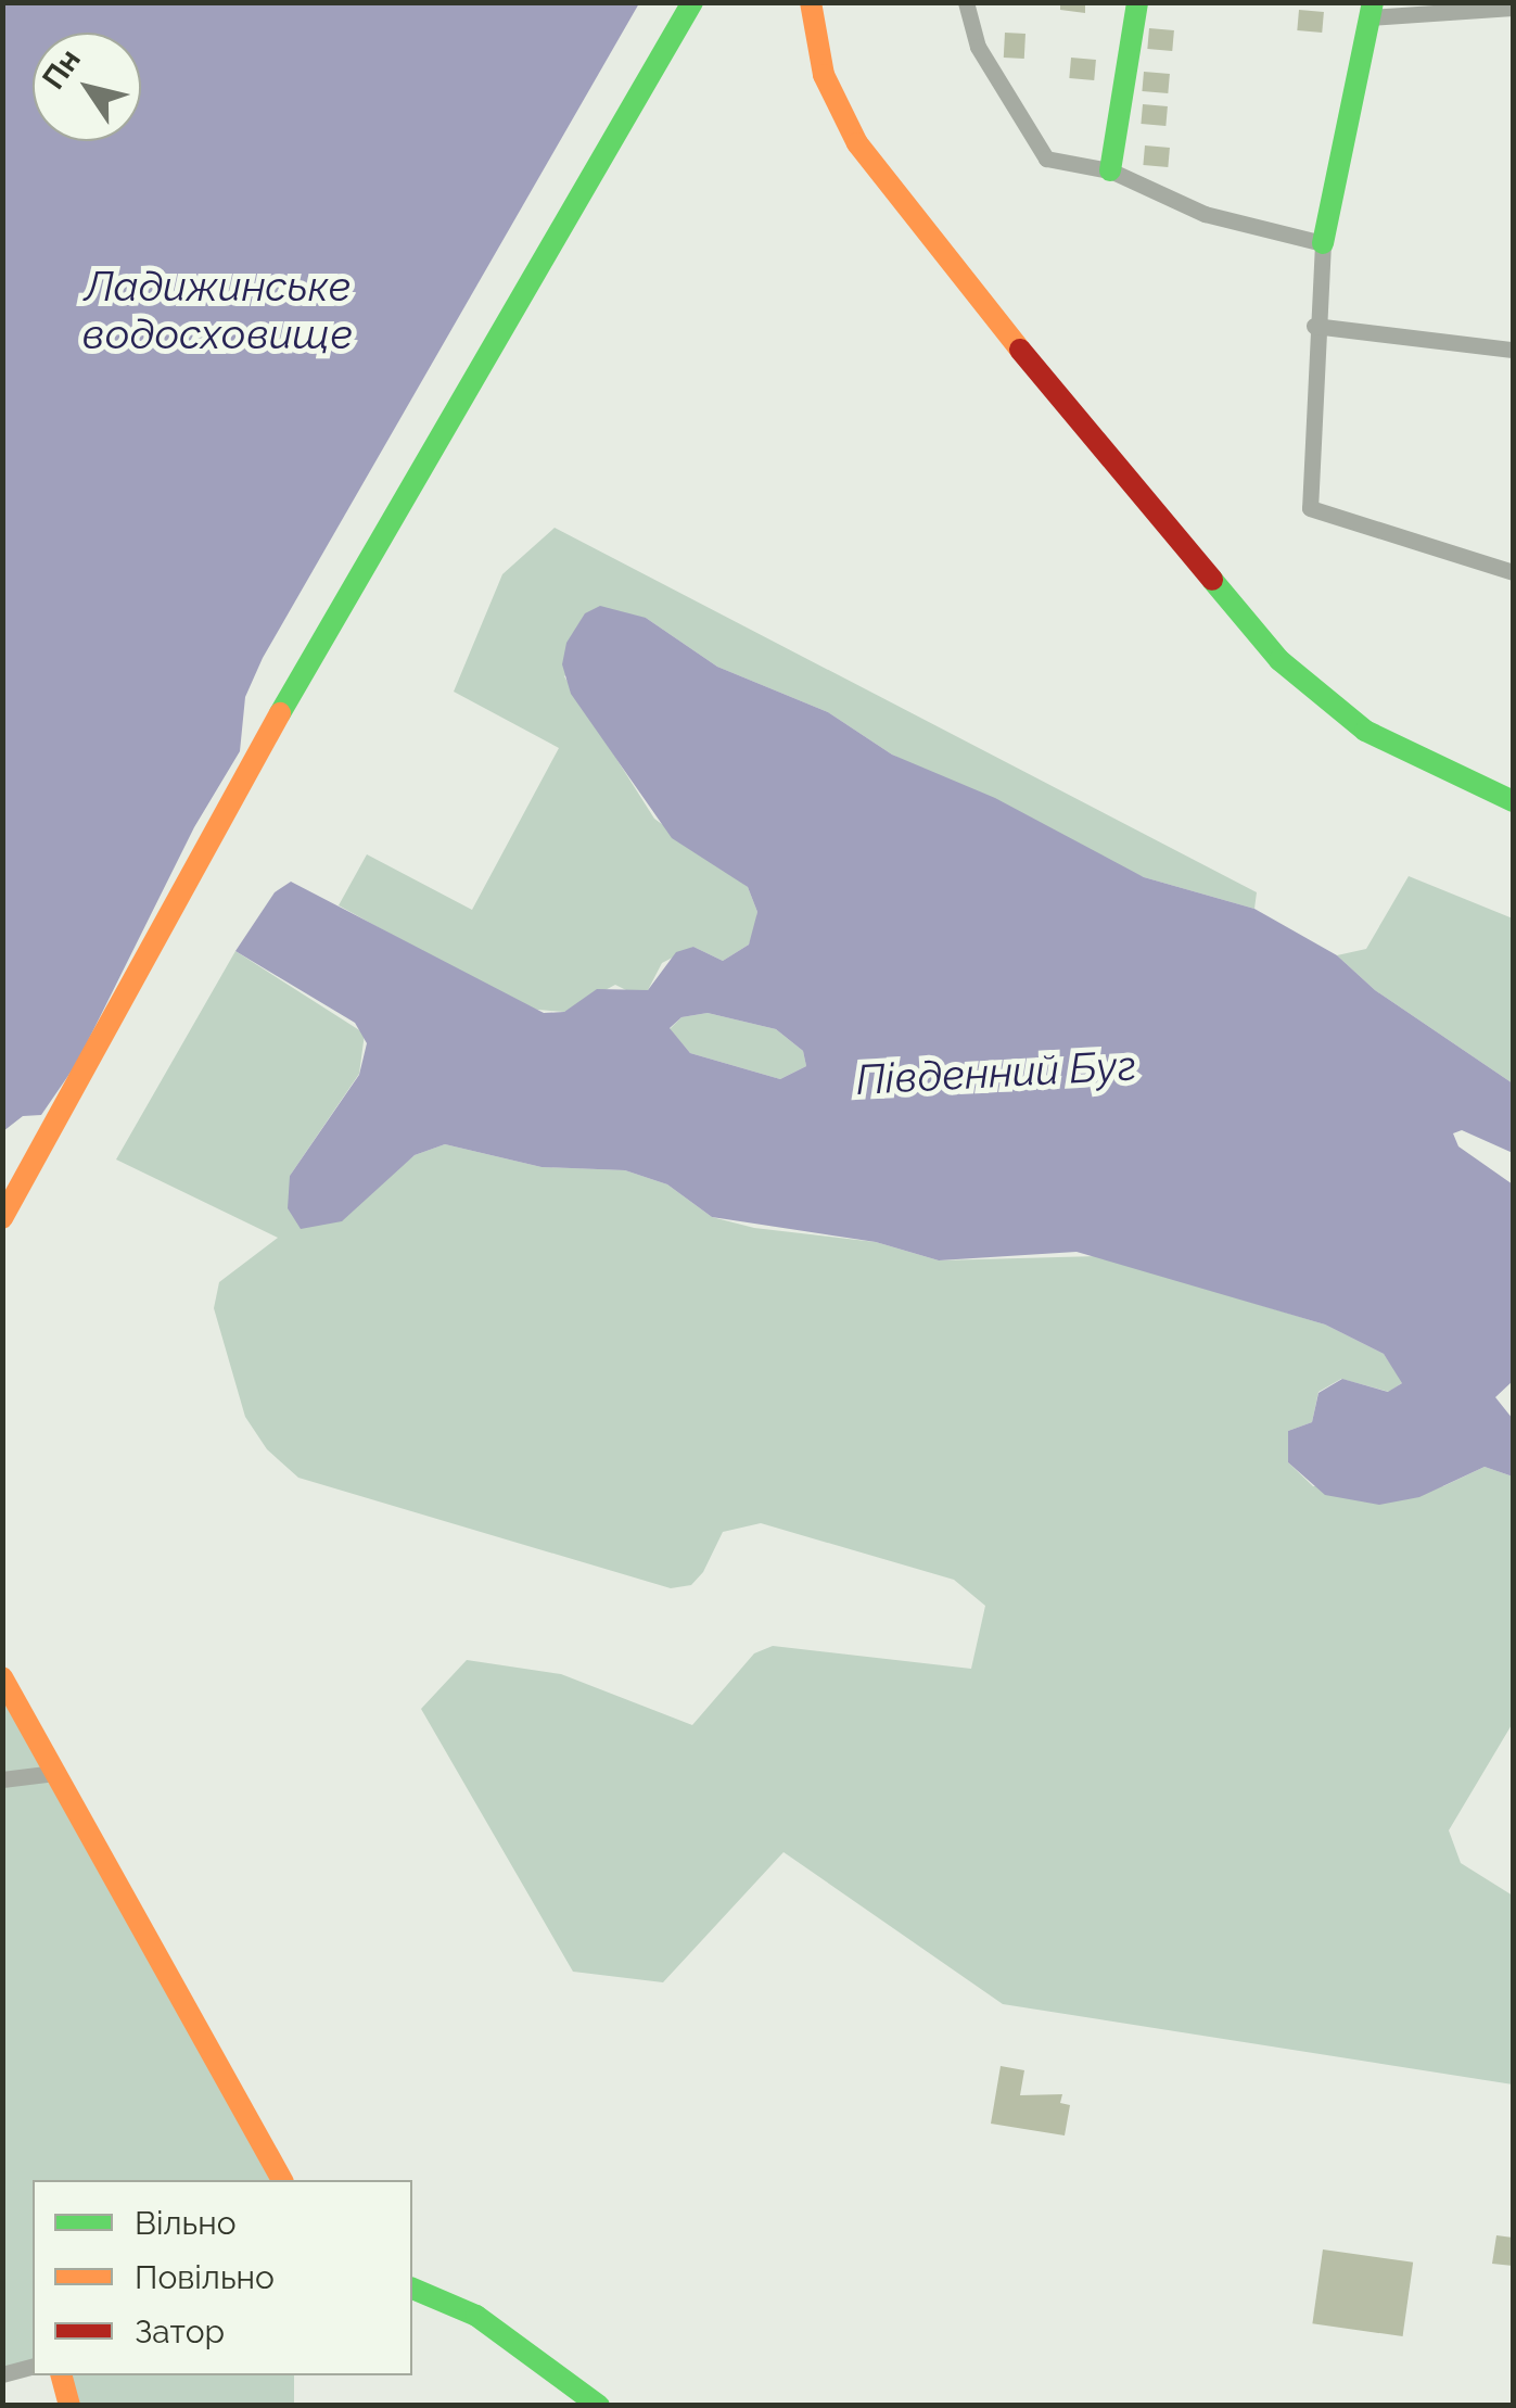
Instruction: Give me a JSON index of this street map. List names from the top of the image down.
{
  "water": ["Ладижинське водосховище", "Південний Буг"],
  "legend": ["Вільно", "Повільно", "Затор"],
  "north": "top left"
}
